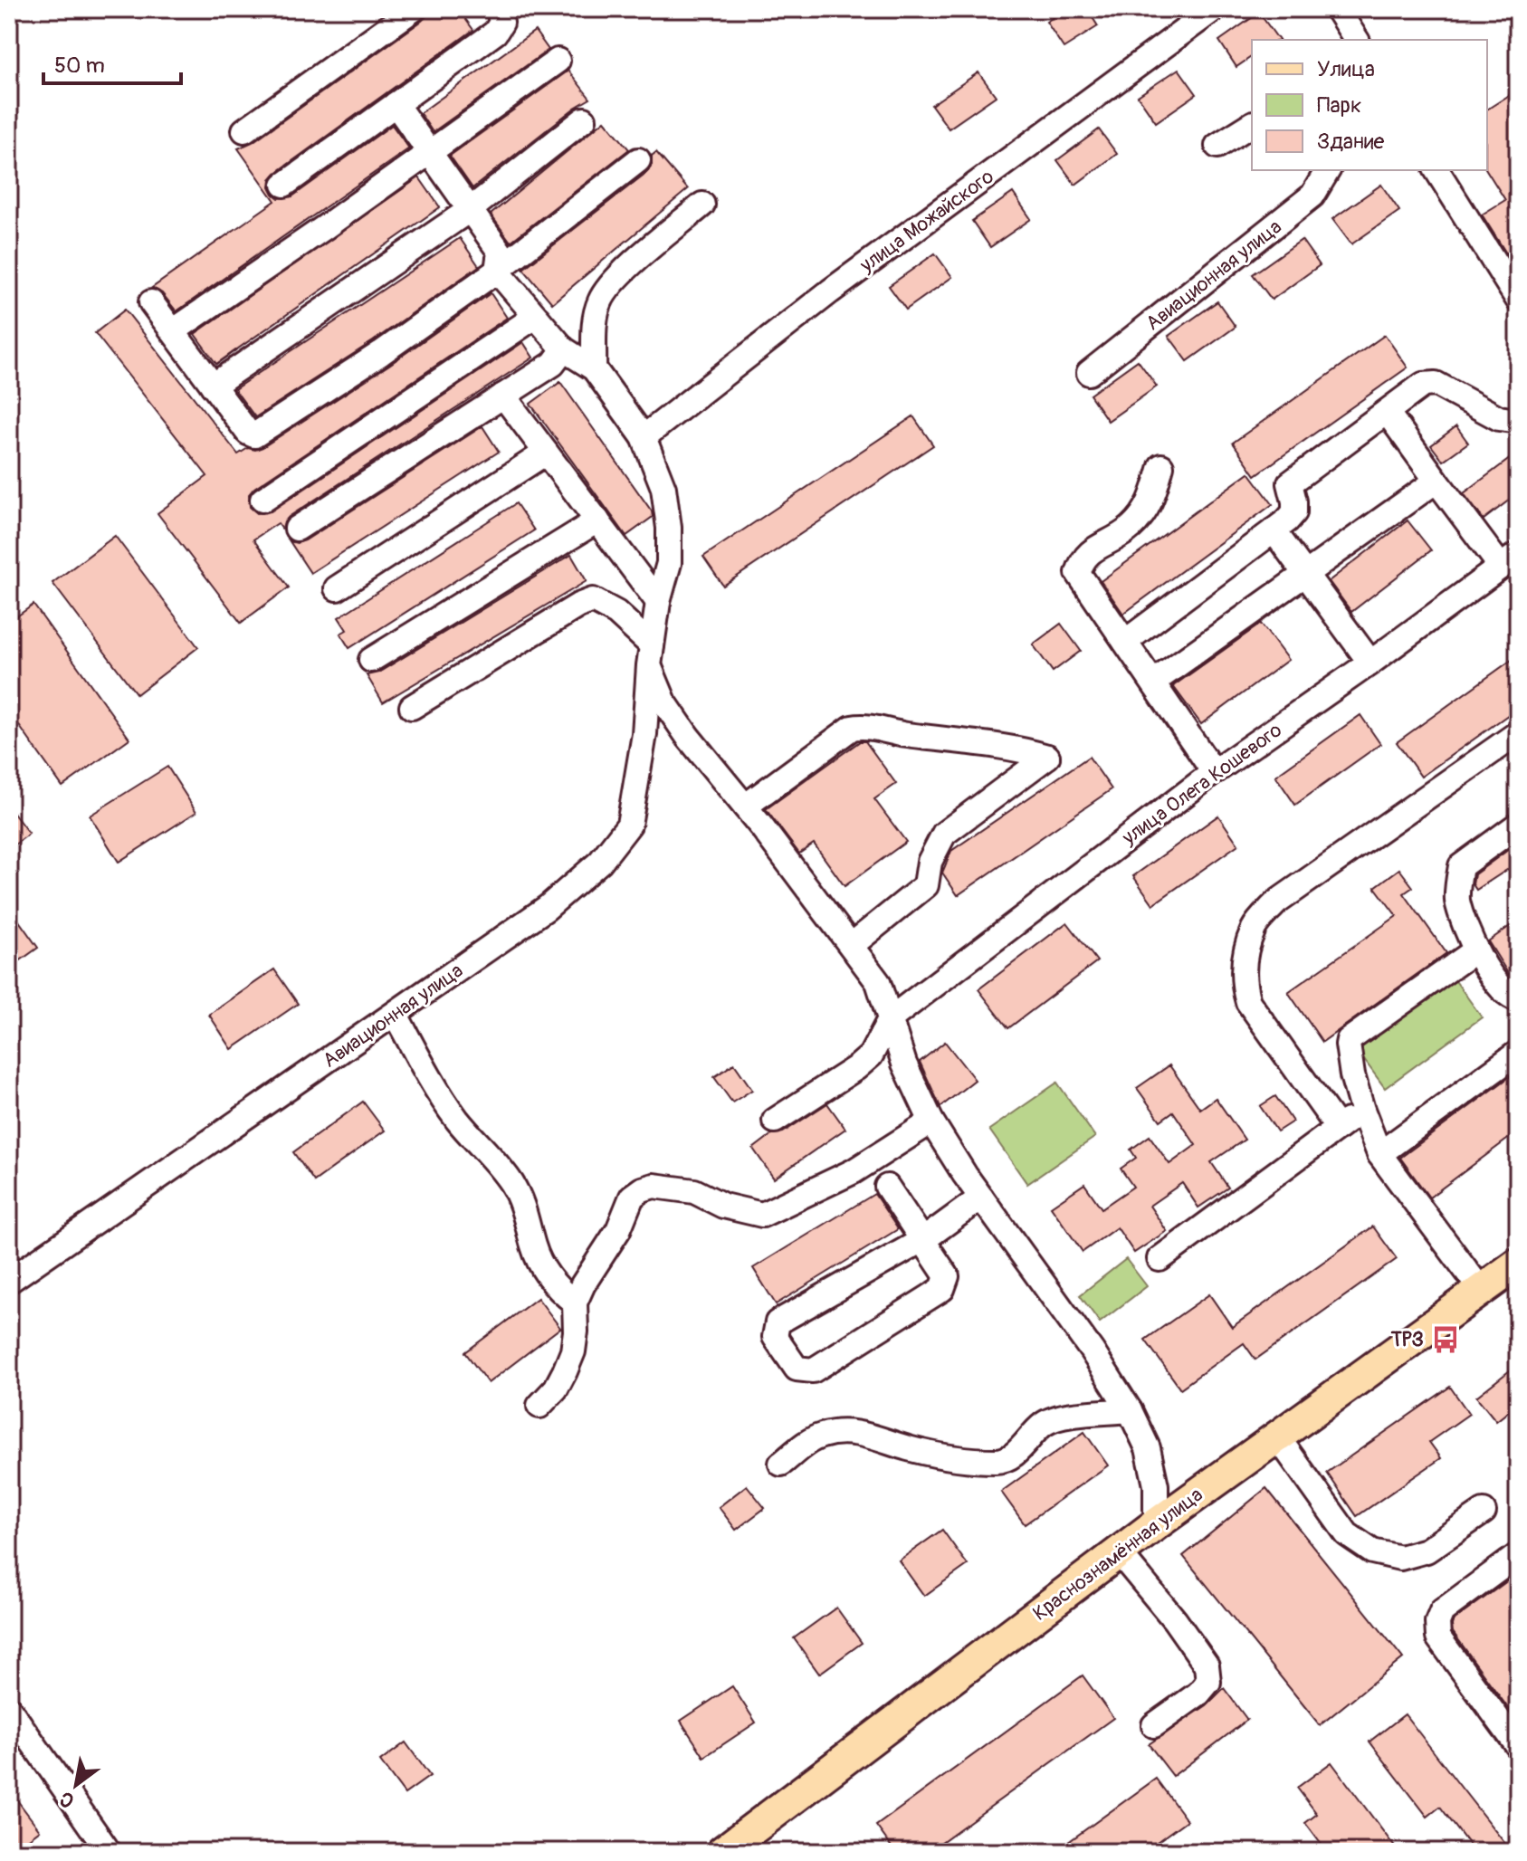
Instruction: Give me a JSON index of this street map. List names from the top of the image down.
{
  "streets": {
    "main road": ["Краснознамённая улица"],
    "street": ["улица Можайского", "Авиационная улица", "улица Олега Кошевого"]
  },
  "crossings": [
    ["улица Можайского", "Авиационная улица"]
  ],
  "places": {
    "bus stop": ["ТРЗ"]
  },
  "legend": ["Улица", "Парк", "Здание"],
  "scale_bar": "50 m",
  "north": "bottom left"
}
